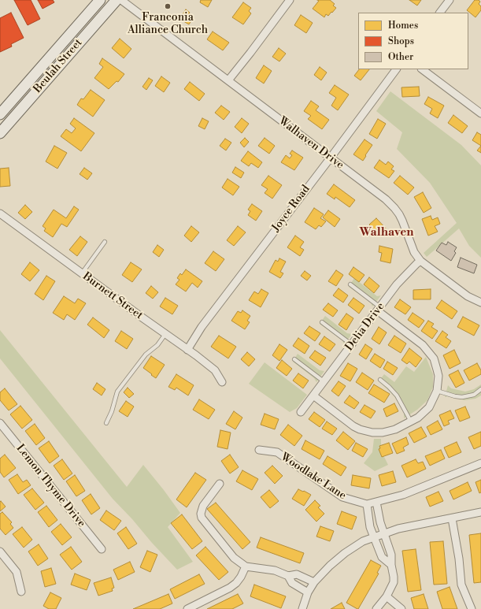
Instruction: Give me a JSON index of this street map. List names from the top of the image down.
{
  "streets": {
    "main road": ["Beulah Street"],
    "street": [
      "Walhaven Drive",
      "Joyce Road",
      "Burnett Street",
      "Delia Drive",
      "Woodlake Lane",
      "Lemon Thyme Drive"
    ]
  },
  "crossings": [
    ["Walhaven Drive", "Joyce Road"],
    ["Walhaven Drive", "Delia Drive"],
    ["Joyce Road", "Burnett Street"]
  ],
  "districts": ["Walhaven"],
  "places": ["Franconia Alliance Church"],
  "legend": ["Homes", "Shops", "Other"]
}
